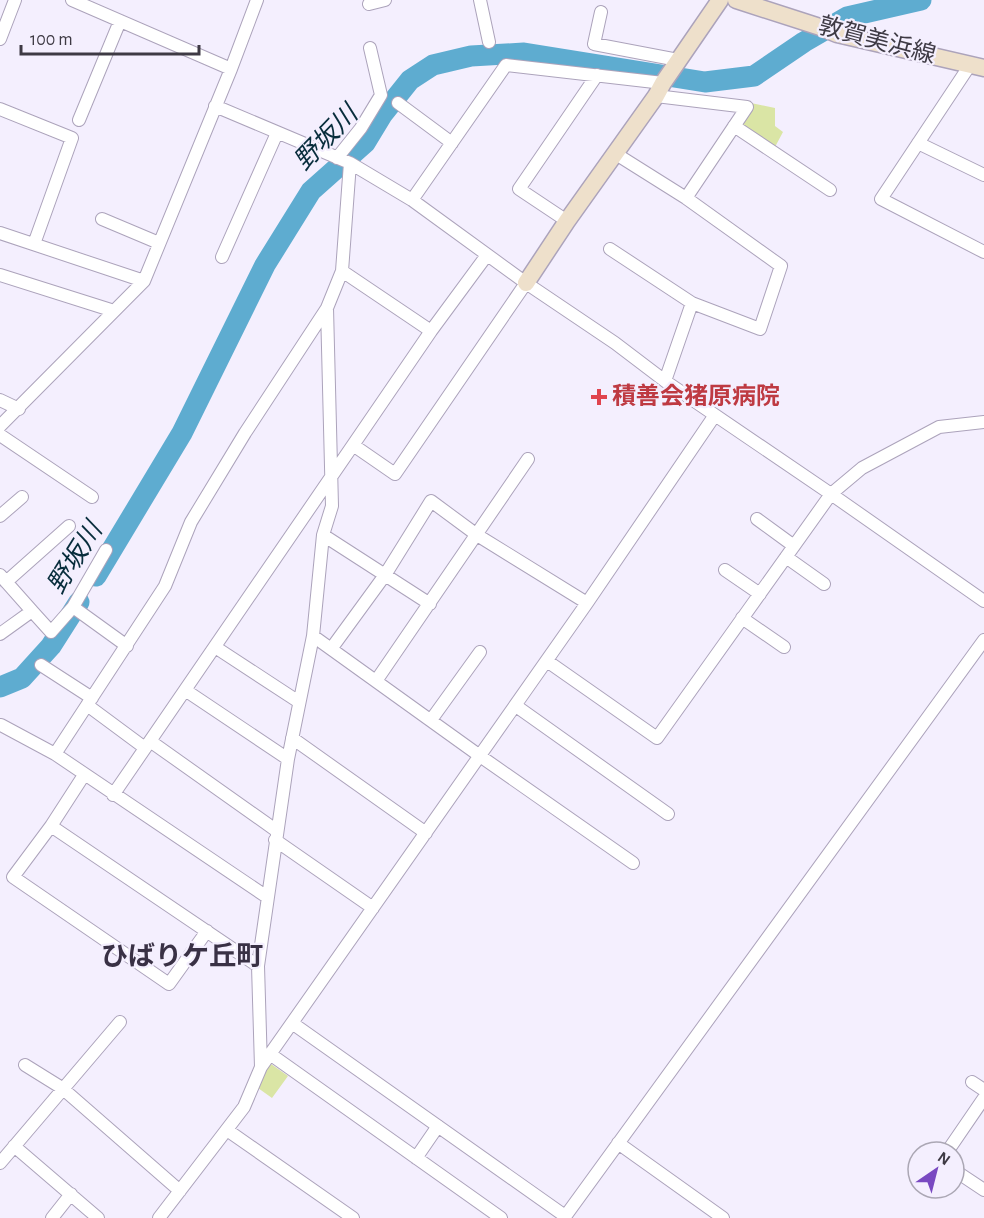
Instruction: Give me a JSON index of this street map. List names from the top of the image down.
{
  "streets": {
    "street": ["敦賀美浜線"]
  },
  "districts": ["ひばりケ丘町"],
  "water": ["野坂川"],
  "places": {
    "health": ["積善会猪原病院"]
  },
  "scale_bar": "100 m",
  "north": "top right"
}
